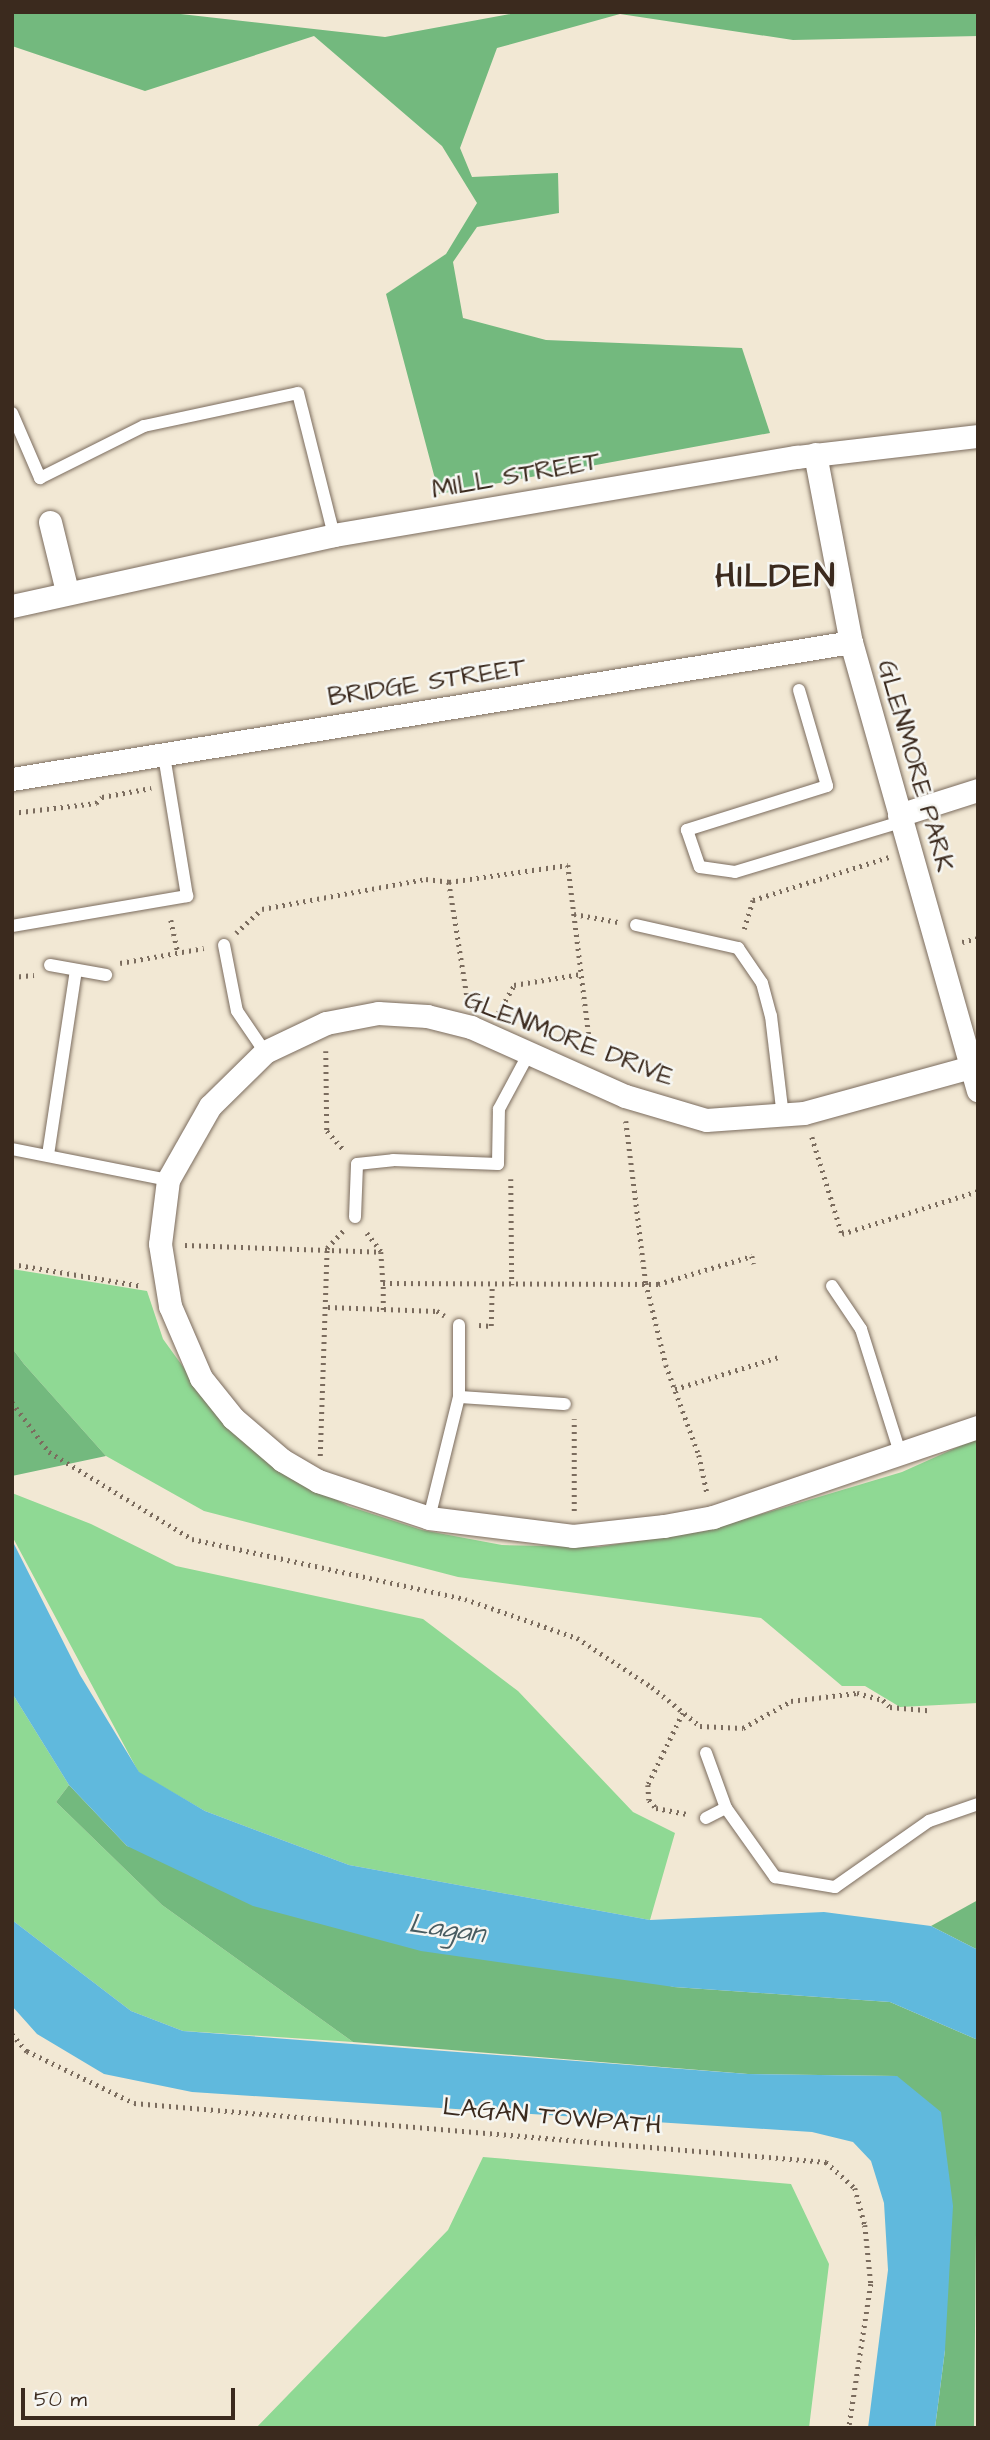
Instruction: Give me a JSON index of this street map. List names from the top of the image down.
{
  "streets": {
    "street": [
      "MILL STREET",
      "BRIDGE STREET",
      "GLENMORE PARK",
      "GLENMORE DRIVE"
    ],
    "path": ["LAGAN TOWPATH"]
  },
  "crossings": [
    ["MILL STREET", "GLENMORE PARK"],
    ["BRIDGE STREET", "GLENMORE PARK"],
    ["GLENMORE PARK", "GLENMORE DRIVE"]
  ],
  "districts": ["HILDEN"],
  "water": ["Lagan"],
  "scale_bar": "50 m"
}
